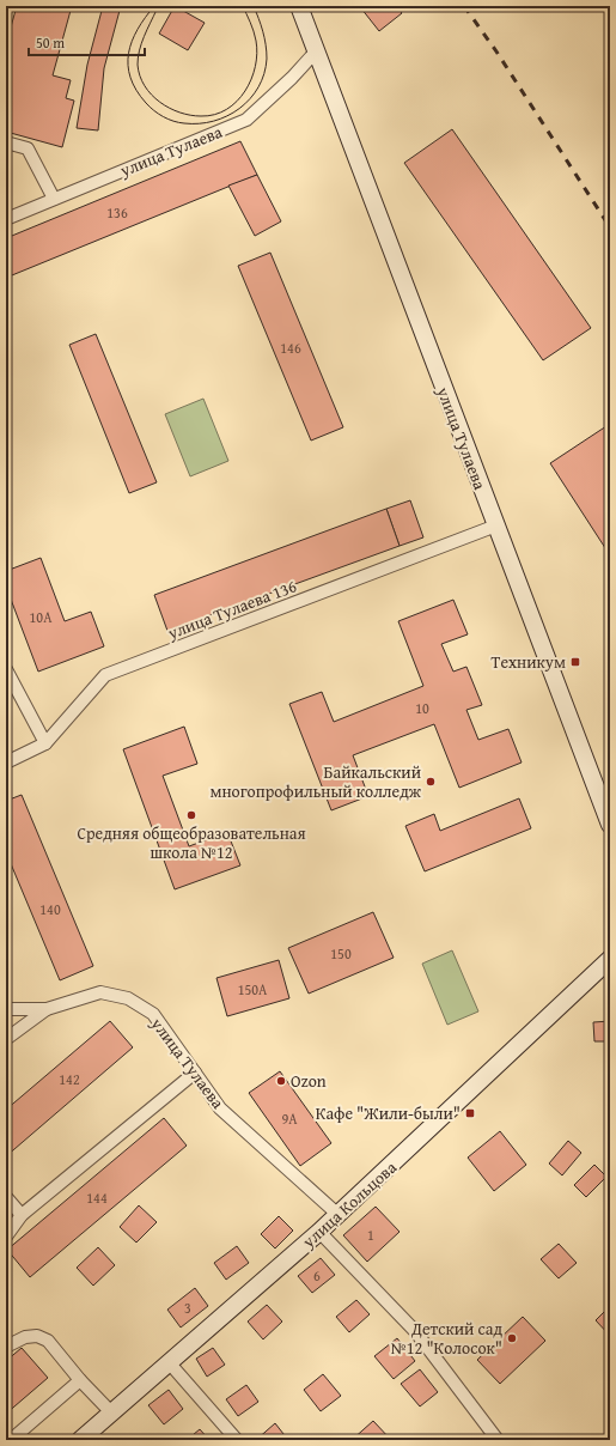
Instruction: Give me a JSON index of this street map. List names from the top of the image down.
{
  "streets": {
    "main road": ["улица Тулаева", "улица Кольцова"],
    "street": ["улица Тулаева 136"]
  },
  "crossings": [
    ["улица Тулаева", "улица Тулаева 136"],
    ["улица Тулаева", "улица Кольцова"]
  ],
  "places": {
    "transit": ["Техникум", "Кафе \"Жили-были\""],
    "other": [
      "Байкальский многопрофильный колледж",
      "Средняя общеобразовательная школа №12",
      "Ozon",
      "Детский сад №12 \"Колосок\""
    ]
  },
  "house_numbers": [
    "136",
    "146",
    "10А",
    "10",
    "140",
    "150",
    "150А",
    "142",
    "9А",
    "144",
    "1",
    "6",
    "3"
  ],
  "scale_bar": "50 m"
}
